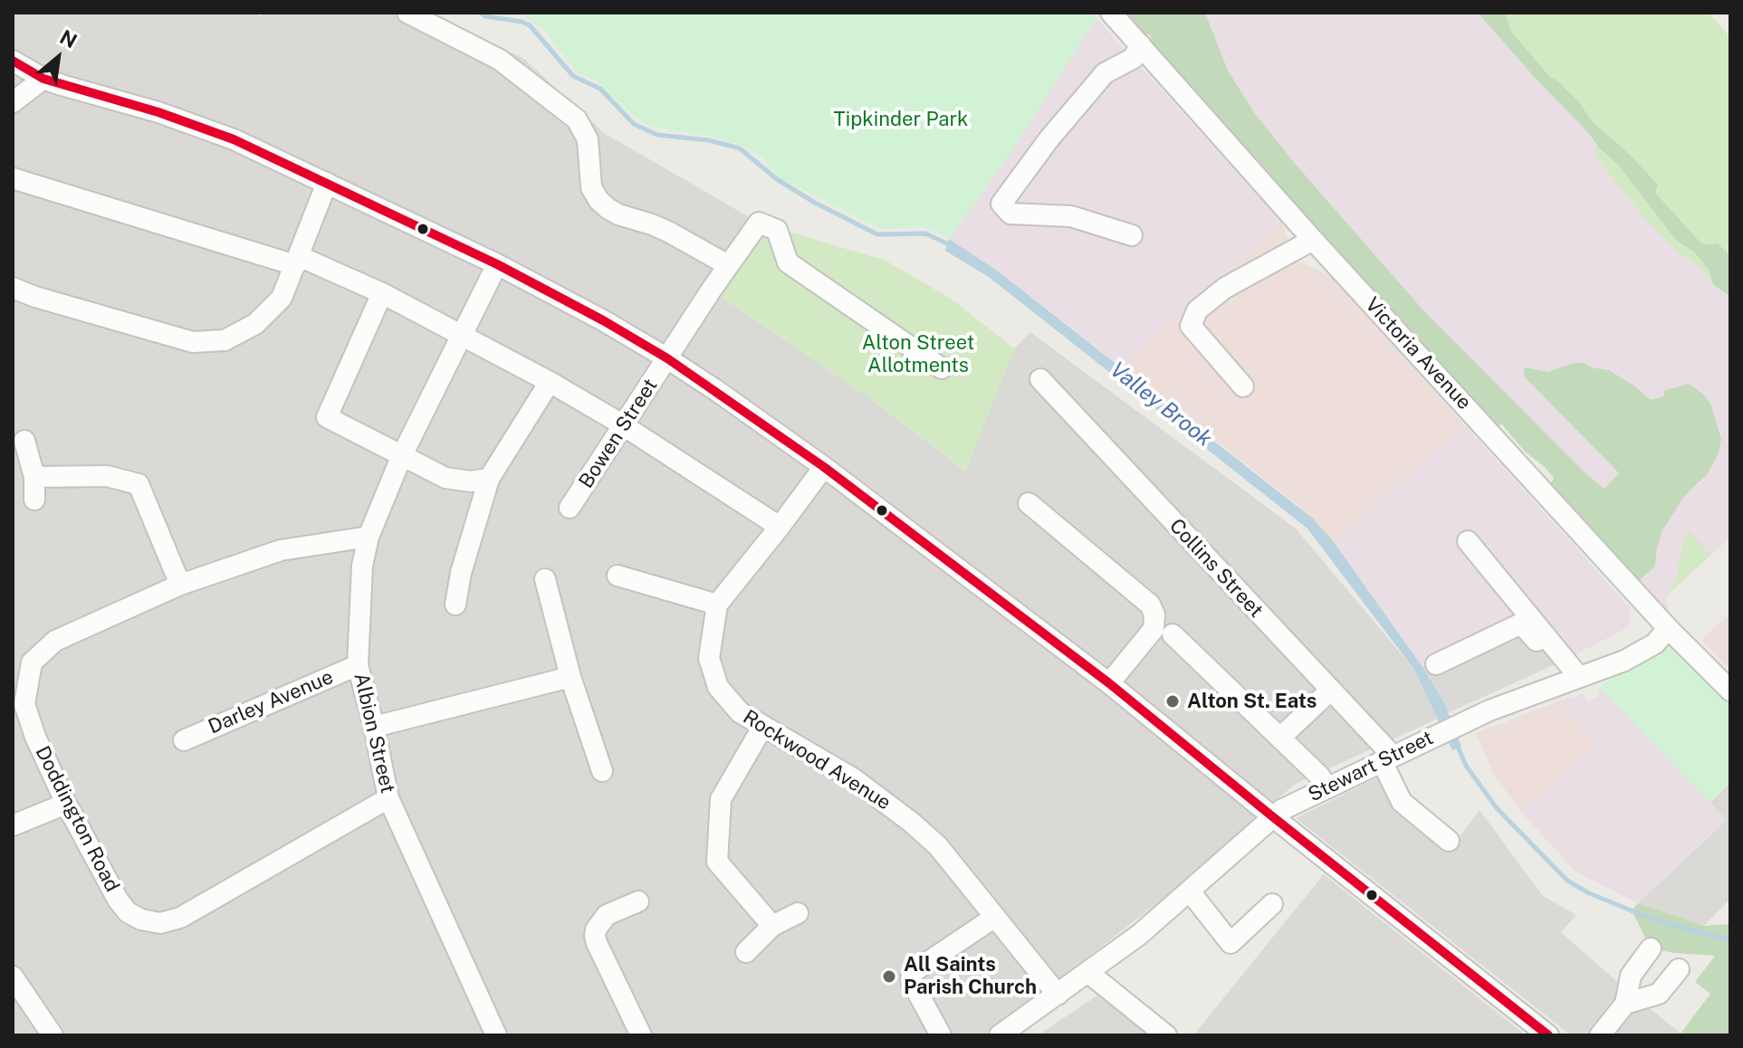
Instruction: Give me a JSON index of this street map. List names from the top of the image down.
{
  "streets": {
    "street": [
      "Victoria Avenue",
      "Bowen Street",
      "Collins Street",
      "Darley Avenue",
      "Albion Street",
      "Rockwood Avenue",
      "Stewart Street",
      "Doddington Road"
    ]
  },
  "crossings": [
    ["Victoria Avenue", "Stewart Street"],
    ["Collins Street", "Stewart Street"],
    ["Darley Avenue", "Albion Street"],
    ["Albion Street", "Doddington Road"],
    ["Rockwood Avenue", "Stewart Street"]
  ],
  "water": ["Valley Brook"],
  "parks": ["Tipkinder Park", "Alton Street Allotments"],
  "places": ["Alton St. Eats", "All Saints Parish Church"],
  "north": "top right"
}
